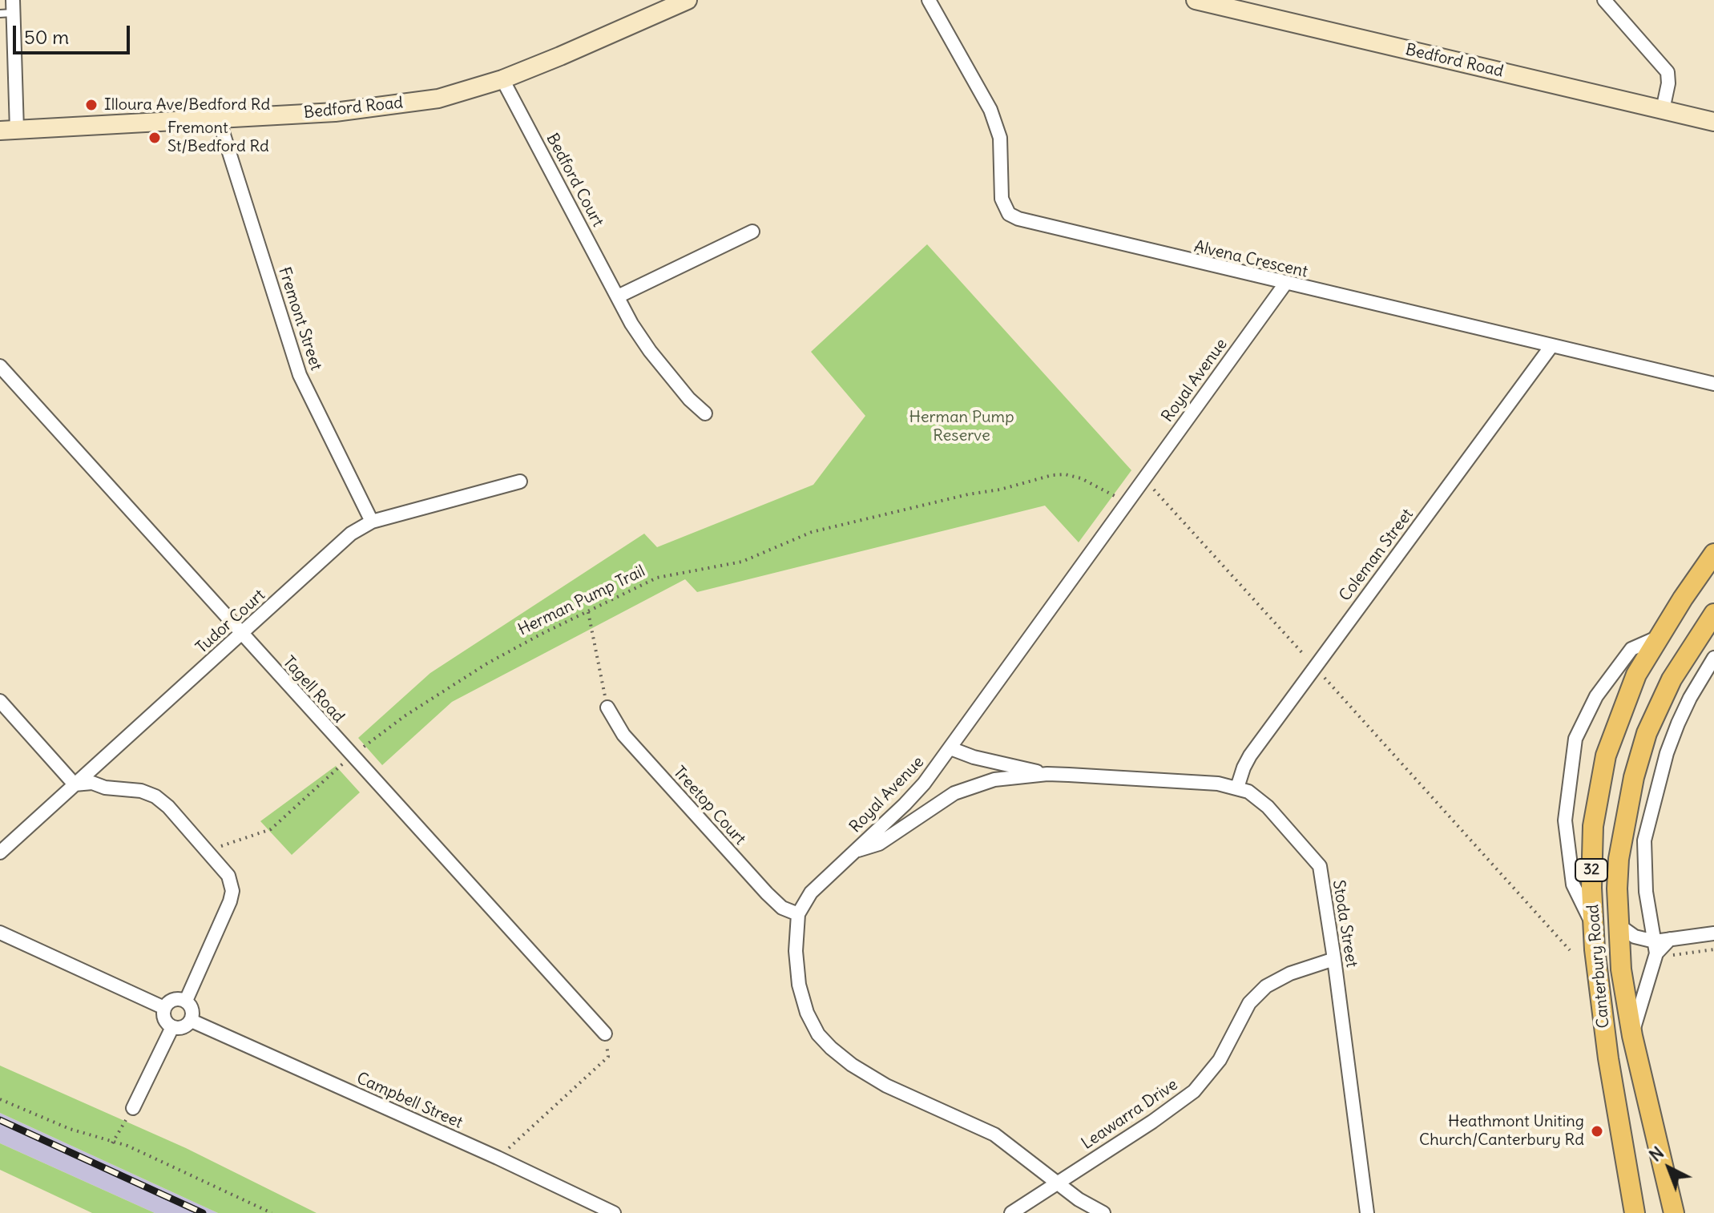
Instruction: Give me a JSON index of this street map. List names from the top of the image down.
{
  "streets": {
    "main road": ["Bedford Road", "32", "Canterbury Road"],
    "street": [
      "Bedford Court",
      "Alvena Crescent",
      "Fremont Street",
      "Royal Avenue",
      "Coleman Street",
      "Tudor Court",
      "Tagell Road",
      "Treetop Court",
      "Stoda Street",
      "Campbell Street",
      "Leawarra Drive"
    ],
    "path": ["Herman Pump Trail"]
  },
  "crossings": [
    ["Bedford Road", "Bedford Court"],
    ["Bedford Road", "Fremont Street"],
    ["Alvena Crescent", "Royal Avenue"],
    ["Alvena Crescent", "Coleman Street"],
    ["Fremont Street", "Tudor Court"],
    ["Royal Avenue", "Herman Pump Trail"],
    ["Royal Avenue", "Treetop Court"],
    ["Royal Avenue", "Stoda Street"],
    ["Coleman Street", "Stoda Street"],
    ["Herman Pump Trail", "Tagell Road"],
    ["Tudor Court", "Tagell Road"],
    ["Stoda Street", "Leawarra Drive"]
  ],
  "parks": ["Herman Pump Reserve"],
  "places": ["Illoura Ave/Bedford Rd", "Fremont St/Bedford Rd", "Heathmont Uniting Church/Canterbury Rd"],
  "scale_bar": "50 m",
  "north": "top left"
}
